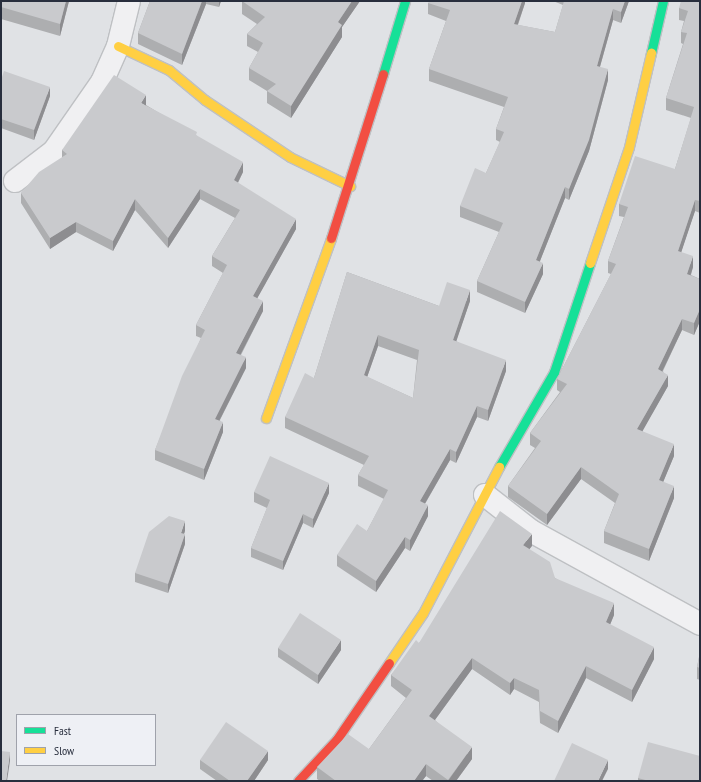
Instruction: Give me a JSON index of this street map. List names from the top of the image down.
{
  "legend": ["Fast", "Slow"]
}
